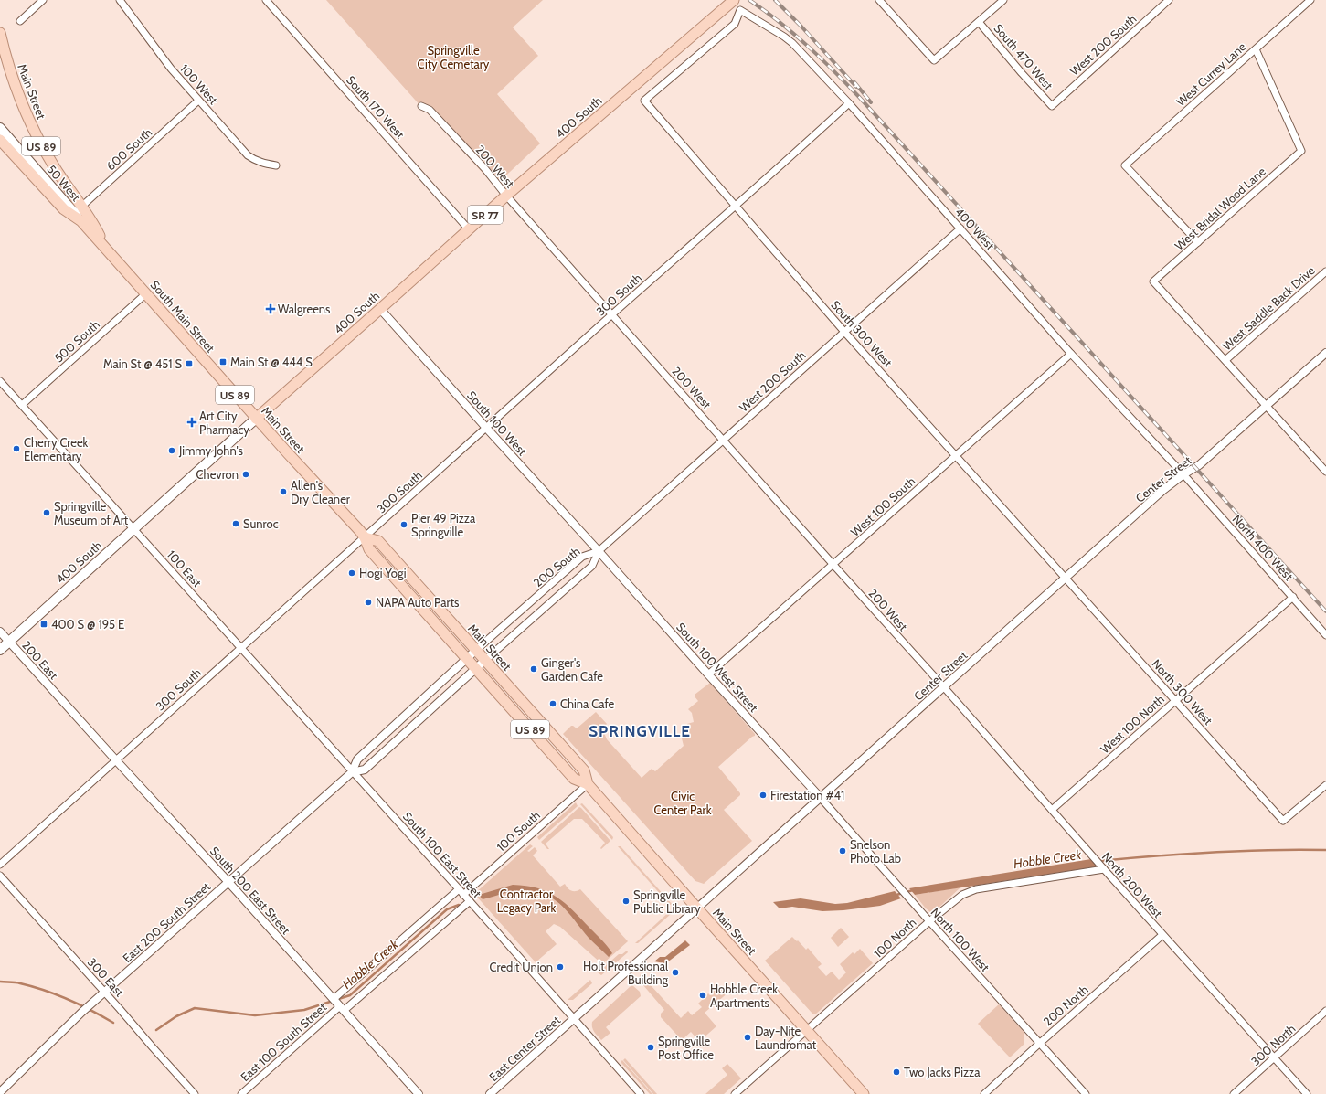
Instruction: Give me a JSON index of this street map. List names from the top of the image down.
{
  "streets": {
    "main road": [
      "Main Street",
      "400 South",
      "US 89",
      "50 West",
      "SR 77",
      "South Main Street"
    ],
    "street": [
      "West 200 South",
      "South 470 West",
      "West Currey Lane",
      "100 West",
      "South 170 West",
      "600 South",
      "200 West",
      "West Bridal Wood Lane",
      "400 West",
      "300 South",
      "West Saddle Back Drive",
      "South 300 West",
      "500 South",
      "South 100 West",
      "Center Street",
      "West 100 South",
      "North 400 West",
      "200 South",
      "100 East",
      "200 East",
      "South 100 West Street",
      "North 300 West",
      "West 100 North",
      "100 South",
      "South 100 East Street",
      "North 200 West",
      "South 200 East Street",
      "East 200 South Street",
      "100 North",
      "North 100 West",
      "300 East",
      "200 North",
      "East 100 South Street",
      "300 North",
      "East Center Street"
    ]
  },
  "crossings": [
    ["West 200 South", "South 470 West"],
    ["West 200 South", "200 West"],
    ["West 200 South", "400 West"],
    ["West 200 South", "South 300 West"],
    ["West 200 South", "South 100 West"],
    ["West 200 South", "200 South"],
    ["West 200 South", "South 100 West Street"],
    ["West Currey Lane", "West Bridal Wood Lane"],
    ["100 West", "600 South"],
    ["Main Street", "400 South"],
    ["Main Street", "600 South"],
    ["Main Street", "50 West"],
    ["Main Street", "300 South"],
    ["Main Street", "South Main Street"],
    ["Main Street", "Center Street"],
    ["Main Street", "200 South"],
    ["Main Street", "100 South"],
    ["Main Street", "100 North"],
    ["South 170 West", "400 South"],
    ["400 South", "200 West"],
    ["400 South", "South 100 West"],
    ["400 South", "100 East"],
    ["400 South", "200 East"],
    ["600 South", "50 West"],
    ["200 West", "300 South"],
    ["200 West", "Center Street"],
    ["200 West", "West 100 South"],
    ["200 West", "North 200 West"],
    ["West Bridal Wood Lane", "West Saddle Back Drive"],
    ["400 West", "300 South"],
    ["400 West", "South 300 West"],
    ["400 West", "Center Street"],
    ["400 West", "West 100 South"],
    ["400 West", "North 400 West"],
    ["300 South", "South 300 West"],
    ["300 South", "South 100 West"],
    ["300 South", "100 East"],
    ["300 South", "South 200 East Street"],
    ["South Main Street", "500 South"],
    ["South 300 West", "Center Street"],
    ["South 300 West", "West 100 South"],
    ["South 300 West", "North 300 West"],
    ["500 South", "100 East"],
    ["South 100 West", "200 South"],
    ["South 100 West", "South 100 West Street"],
    ["Center Street", "North 400 West"],
    ["Center Street", "South 100 West Street"],
    ["Center Street", "North 300 West"],
    ["Center Street", "South 100 East Street"],
    ["Center Street", "North 200 West"],
    ["Center Street", "North 100 West"],
    ["Center Street", "East Center Street"],
    ["West 100 South", "South 100 West Street"],
    ["North 400 West", "West 100 North"],
    ["200 South", "100 East"],
    ["200 South", "South 100 West Street"],
    ["200 South", "South 100 East Street"],
    ["200 South", "East 200 South Street"],
    ["100 East", "South 100 East Street"],
    ["100 East", "East 200 South Street"],
    ["200 East", "South 200 East Street"],
    ["South 100 West Street", "North 100 West"],
    ["North 300 West", "West 100 North"],
    ["West 100 North", "North 200 West"],
    ["100 South", "South 100 East Street"],
    ["South 100 East Street", "East 200 South Street"],
    ["South 100 East Street", "East 100 South Street"],
    ["South 100 East Street", "East Center Street"],
    ["North 200 West", "100 North"],
    ["North 200 West", "200 North"],
    ["North 200 West", "300 North"],
    ["South 200 East Street", "East 200 South Street"],
    ["South 200 East Street", "East 100 South Street"],
    ["East 200 South Street", "300 East"],
    ["100 North", "North 100 West"],
    ["North 100 West", "200 North"]
  ],
  "districts": ["SPRINGVILLE"],
  "water": ["Hobble Creek"],
  "parks": ["Springville City Cemetary", "Civic Center Park", "Contractor Legacy Park"],
  "places": {
    "health": ["Walgreens", "Art City Pharmacy"],
    "transit": ["Main St @ 444 S", "Main St @ 451 S", "400 S @ 195 E"],
    "other": [
      "Cherry Creek Elementary",
      "Jimmy John's",
      "Chevron",
      "Allen's Dry Cleaner",
      "Springville Museum of Art",
      "Sunroc",
      "Pier 49 Pizza Springville",
      "Hogi Yogi",
      "NAPA Auto Parts",
      "Ginger's Garden Cafe",
      "China Cafe",
      "Firestation #41",
      "Snelson Photo Lab",
      "Springville Public Library",
      "Credit Union",
      "Holt Professional Building",
      "Hobble Creek Apartments",
      "Day-Nite Laundromat",
      "Springville Post Office",
      "Two Jacks Pizza"
    ]
  }
}
